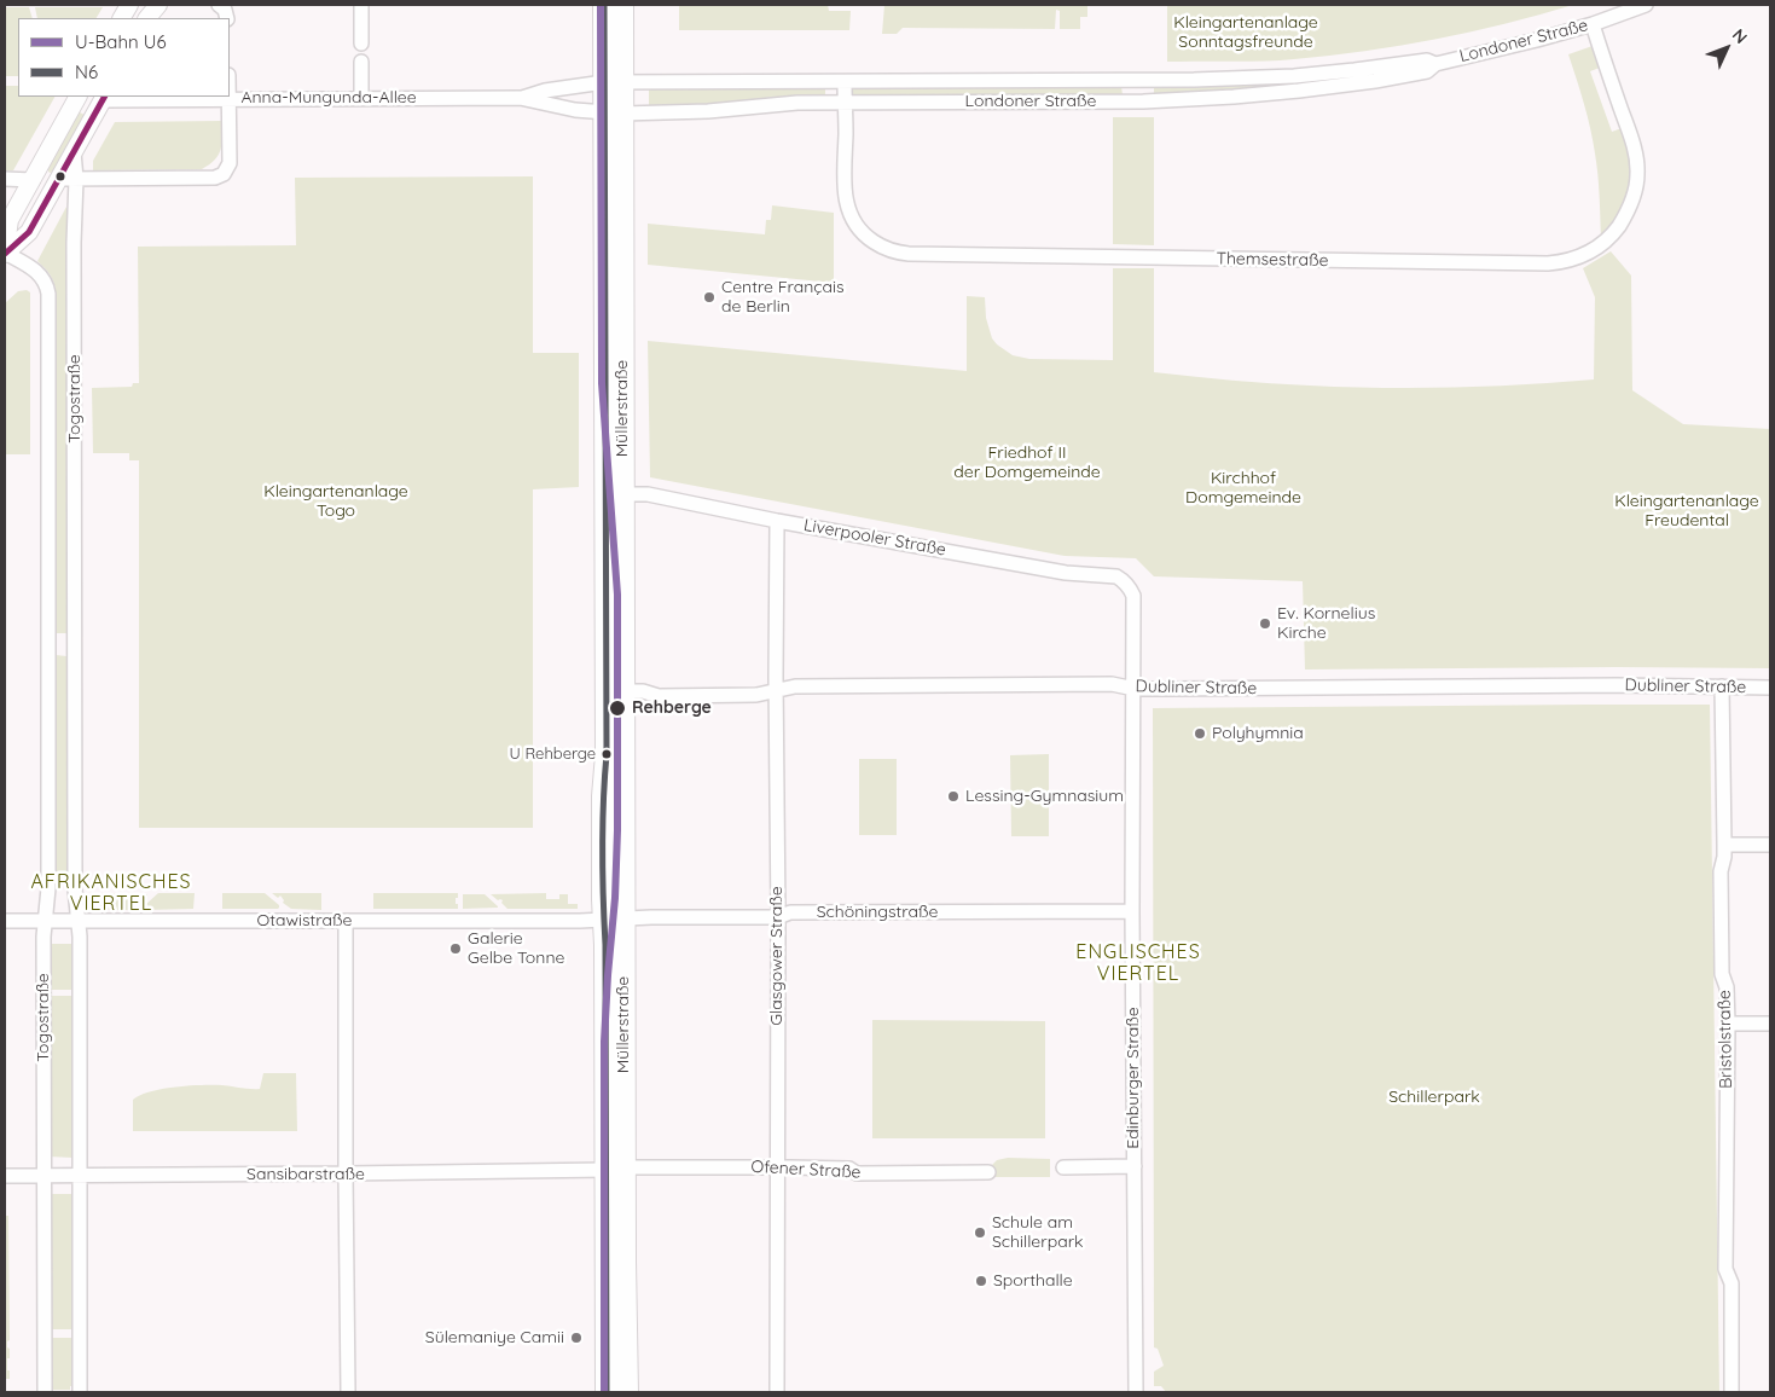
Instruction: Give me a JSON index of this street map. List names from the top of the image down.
{
  "streets": {
    "main road": ["Müllerstraße"],
    "street": [
      "Londoner Straße",
      "Anna-Mungunda-Allee",
      "Themsestraße",
      "Togostraße",
      "Liverpooler Straße",
      "Dubliner Straße",
      "Schöningstraße",
      "Otawistraße",
      "Glasgower Straße",
      "Bristolstraße",
      "Edinburger Straße",
      "Ofener Straße",
      "Sansibarstraße"
    ]
  },
  "crossings": [
    ["Londoner Straße", "Anna-Mungunda-Allee"],
    ["Londoner Straße", "Themsestraße"],
    ["Londoner Straße", "Müllerstraße"],
    ["Anna-Mungunda-Allee", "Müllerstraße"],
    ["Togostraße", "Otawistraße"],
    ["Togostraße", "Sansibarstraße"],
    ["Müllerstraße", "Liverpooler Straße"],
    ["Müllerstraße", "Dubliner Straße"],
    ["Müllerstraße", "Schöningstraße"],
    ["Müllerstraße", "Otawistraße"],
    ["Müllerstraße", "Ofener Straße"],
    ["Müllerstraße", "Sansibarstraße"],
    ["Liverpooler Straße", "Glasgower Straße"],
    ["Liverpooler Straße", "Edinburger Straße"],
    ["Dubliner Straße", "Glasgower Straße"],
    ["Dubliner Straße", "Bristolstraße"],
    ["Dubliner Straße", "Edinburger Straße"],
    ["Schöningstraße", "Otawistraße"],
    ["Schöningstraße", "Glasgower Straße"],
    ["Schöningstraße", "Edinburger Straße"],
    ["Glasgower Straße", "Ofener Straße"],
    ["Ofener Straße", "Sansibarstraße"]
  ],
  "districts": ["AFRIKANISCHES VIERTEL", "ENGLISCHES VIERTEL"],
  "parks": [
    "Kleingartenanlage Sonntagsfreunde",
    "Friedhof II der Domgemeinde",
    "Kirchhof Domgemeinde",
    "Kleingartenanlage Togo",
    "Kleingartenanlage Freudental",
    "Schillerpark"
  ],
  "places": [
    "Centre Français de Berlin",
    "Ev. Kornelius Kirche",
    "Rehberge",
    "Polyhymnia",
    "U Rehberge",
    "Lessing-Gymnasium",
    "Galerie Gelbe Tonne",
    "Schule am Schillerpark",
    "Sporthalle",
    "Sülemaniye Camii"
  ],
  "lines": ["metro line U6", "transit line N6"],
  "legend": ["U-Bahn U6", "N6"],
  "north": "top right"
}
